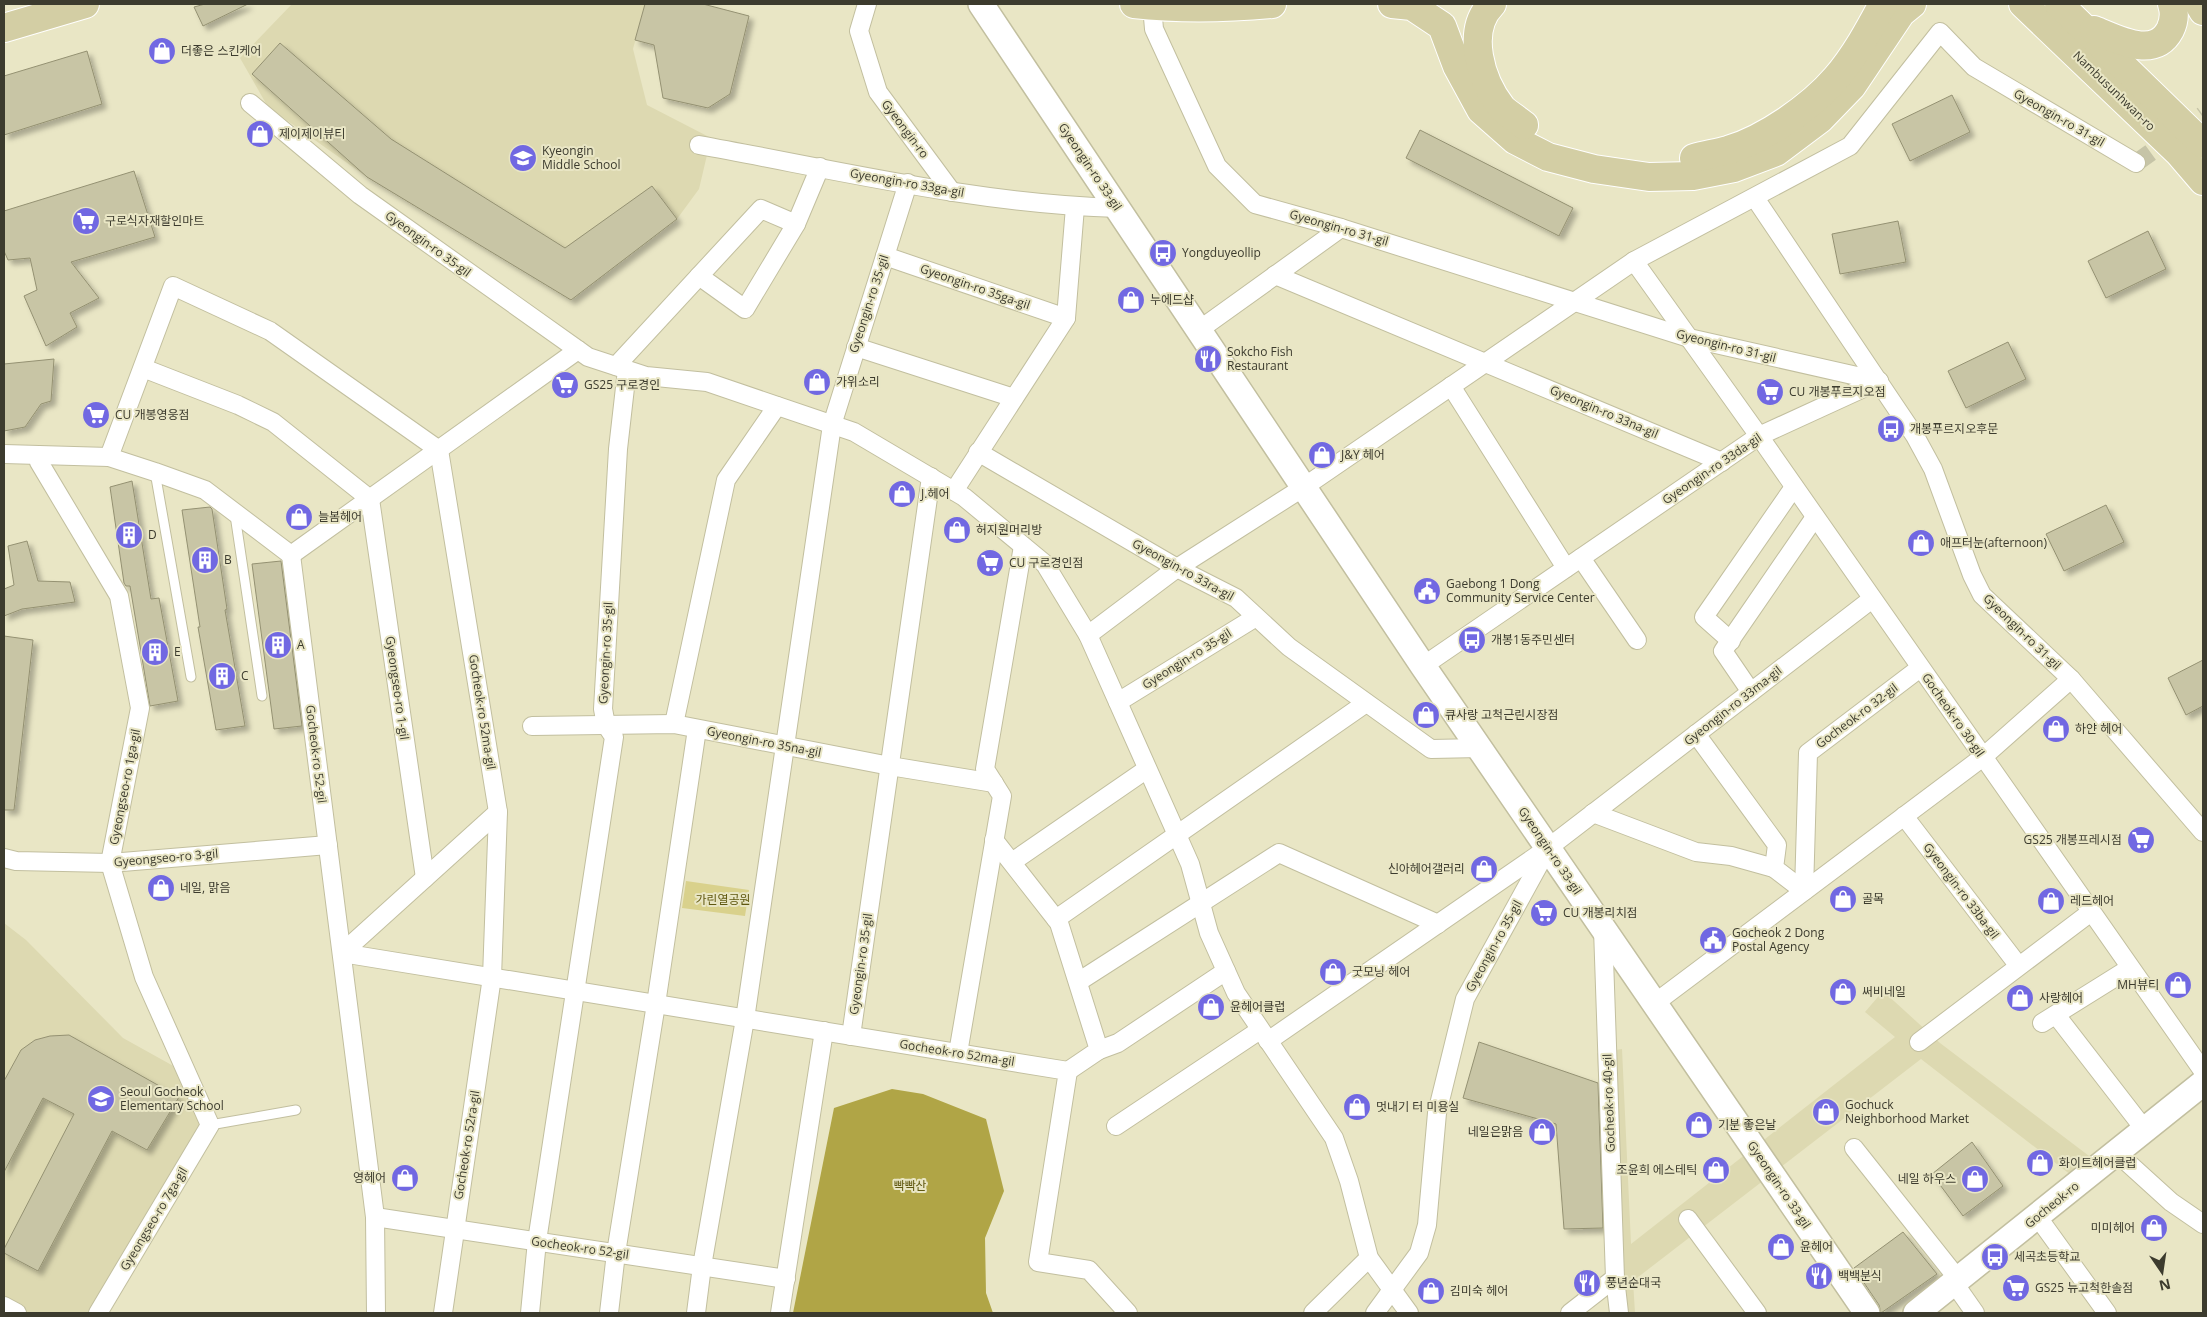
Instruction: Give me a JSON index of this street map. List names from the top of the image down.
{
  "streets": {
    "main road": ["Nambusunhwan-ro"],
    "street": [
      "Gyeongin-ro 31-gil",
      "Gyeongin-ro",
      "Gyeongin-ro 33-gil",
      "Gyeongin-ro 33ga-gil",
      "Gyeongin-ro 35-gil",
      "Gyeongin-ro 35ga-gil",
      "Gyeongin-ro 33na-gil",
      "Gyeongin-ro 33da-gil",
      "Gyeongin-ro 33ra-gil",
      "Gyeongseo-ro 1-gil",
      "Gyeongin-ro 33ma-gil",
      "Gocheok-ro 52ma-gil",
      "Gocheok-ro 30-gil",
      "Gocheok-ro 32-gil",
      "Gyeongin-ro 35na-gil",
      "Gocheok-ro 52-gil",
      "Gyeongseo-ro 1ga-gil",
      "Gyeongseo-ro 3-gil",
      "Gyeongin-ro 33ba-gil",
      "Gocheok-ro 40-gil",
      "Gocheok-ro 52ra-gil",
      "Gocheok-ro",
      "Gyeongseo-ro 7ga-gil"
    ]
  },
  "crossings": [
    ["Gyeongin-ro 31-gil", "Gyeongin-ro 33da-gil"],
    ["Gyeongin-ro 31-gil", "Gocheok-ro 30-gil"],
    ["Gyeongin-ro", "Gyeongin-ro 33ga-gil"],
    ["Gyeongin-ro 33-gil", "Gyeongin-ro 33ga-gil"],
    ["Gyeongin-ro 33-gil", "Gyeongin-ro 35-gil"],
    ["Gyeongin-ro 33-gil", "Gyeongin-ro 33da-gil"],
    ["Gyeongin-ro 33-gil", "Gyeongin-ro 33ra-gil"],
    ["Gyeongin-ro 33-gil", "Gyeongin-ro 33ma-gil"],
    ["Gyeongin-ro 33-gil", "Gocheok-ro 40-gil"],
    ["Gyeongin-ro 33ga-gil", "Gyeongin-ro 35-gil"],
    ["Gyeongin-ro 35-gil", "Gyeongin-ro 35ga-gil"],
    ["Gyeongin-ro 35-gil", "Gyeongin-ro 33ra-gil"],
    ["Gyeongin-ro 35-gil", "Gyeongin-ro 33ma-gil"],
    ["Gyeongin-ro 35-gil", "Gocheok-ro 52ma-gil"],
    ["Gyeongin-ro 35-gil", "Gyeongin-ro 35na-gil"],
    ["Gyeongin-ro 33na-gil", "Gyeongin-ro 33da-gil"],
    ["Gyeongin-ro 33da-gil", "Gocheok-ro 30-gil"],
    ["Gyeongin-ro 33ma-gil", "Gocheok-ro 30-gil"],
    ["Gocheok-ro 52ma-gil", "Gocheok-ro 52-gil"],
    ["Gocheok-ro 52ma-gil", "Gocheok-ro 52ra-gil"],
    ["Gocheok-ro 30-gil", "Gocheok-ro 32-gil"],
    ["Gocheok-ro 52-gil", "Gyeongseo-ro 3-gil"],
    ["Gocheok-ro 52-gil", "Gocheok-ro 52ra-gil"],
    ["Gyeongseo-ro 1ga-gil", "Gyeongseo-ro 3-gil"],
    ["Gyeongseo-ro 1ga-gil", "Gyeongseo-ro 7ga-gil"]
  ],
  "parks": ["가린열공원", "빡빡산"],
  "places": {
    "shop": [
      "더좋은 스킨케어",
      "제이제이뷰티",
      "누에드샵",
      "가위소리",
      "J&Y 헤어",
      "J.헤어",
      "늘봄헤어",
      "허지원머리방",
      "애프터눈(afternoon)",
      "큐사랑 고척근린시장점",
      "하얀 헤어",
      "신아헤어갤러리",
      "네일, 맑음",
      "골목",
      "레드헤어",
      "굿모닝 헤어",
      "MH뷰티",
      "써비네일",
      "사랑헤어",
      "윤헤어클럽",
      "멋내기 터 미용실",
      "Gochuck Neighborhood Market",
      "기분 좋은날",
      "네일은맑음",
      "화이트헤어클럽",
      "조윤희 에스테틱",
      "영헤어",
      "네일 하우스",
      "미미헤어",
      "윤헤어",
      "김미숙 헤어"
    ],
    "school or university": ["Kyeongin Middle School", "Seoul Gocheok Elementary School"],
    "supermarket": [
      "구로식자재할인마트",
      "GS25 구로경인",
      "CU 개봉푸르지오점",
      "CU 개봉영웅점",
      "CU 구로경인점",
      "GS25 개봉프레시점",
      "CU 개봉리치점",
      "GS25 뉴고척한솔점"
    ],
    "bus stop": [
      "Yongduyeollip",
      "개봉푸르지오후문",
      "개봉1동주민센터",
      "세곡초등학교"
    ],
    "restaurant": ["Sokcho Fish Restaurant", "백백분식", "풍년순대국"],
    "building": [
      "D",
      "B",
      "A",
      "E",
      "C"
    ],
    "public building": ["Gaebong 1 Dong Community Service Center", "Gocheok 2 Dong Postal Agency"]
  },
  "north": "bottom"
}
